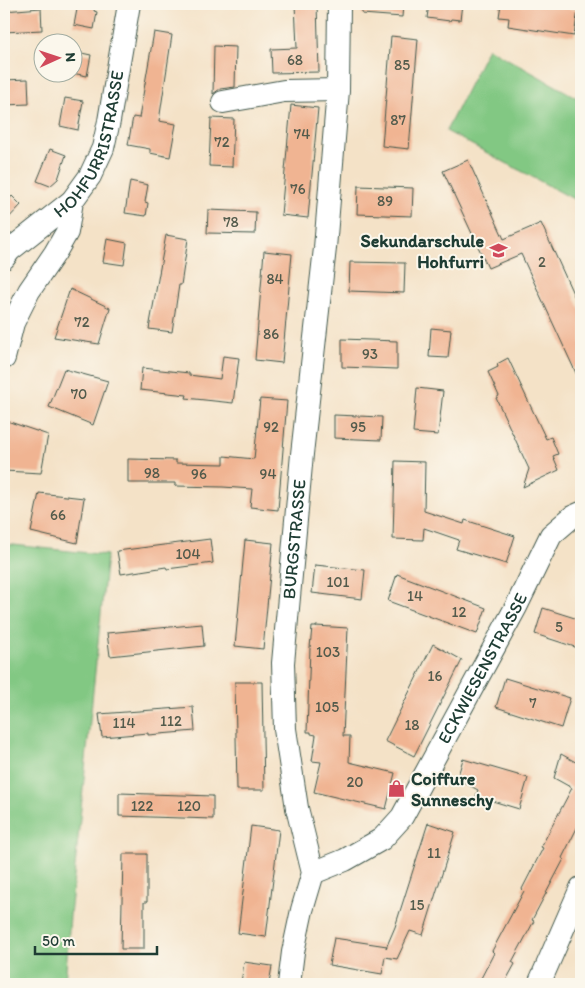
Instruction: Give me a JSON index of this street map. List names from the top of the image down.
{
  "streets": {
    "street": ["HOHFURRISTRASSE", "BURGSTRASSE", "ECKWIESENSTRASSE"]
  },
  "crossings": [
    ["BURGSTRASSE", "ECKWIESENSTRASSE"]
  ],
  "places": {
    "school or university": ["Sekundarschule Hohfurri"],
    "shop": ["Coiffure Sunneschy"]
  },
  "house_numbers": [
    "68",
    "85",
    "87",
    "74",
    "72",
    "76",
    "89",
    "78",
    "2",
    "84",
    "72",
    "86",
    "93",
    "70",
    "92",
    "95",
    "98",
    "96",
    "94",
    "66",
    "104",
    "101",
    "14",
    "12",
    "5",
    "103",
    "16",
    "7",
    "105",
    "112",
    "114",
    "18",
    "20",
    "122",
    "120",
    "11",
    "15"
  ],
  "scale_bar": "50 m",
  "north": "right"
}
